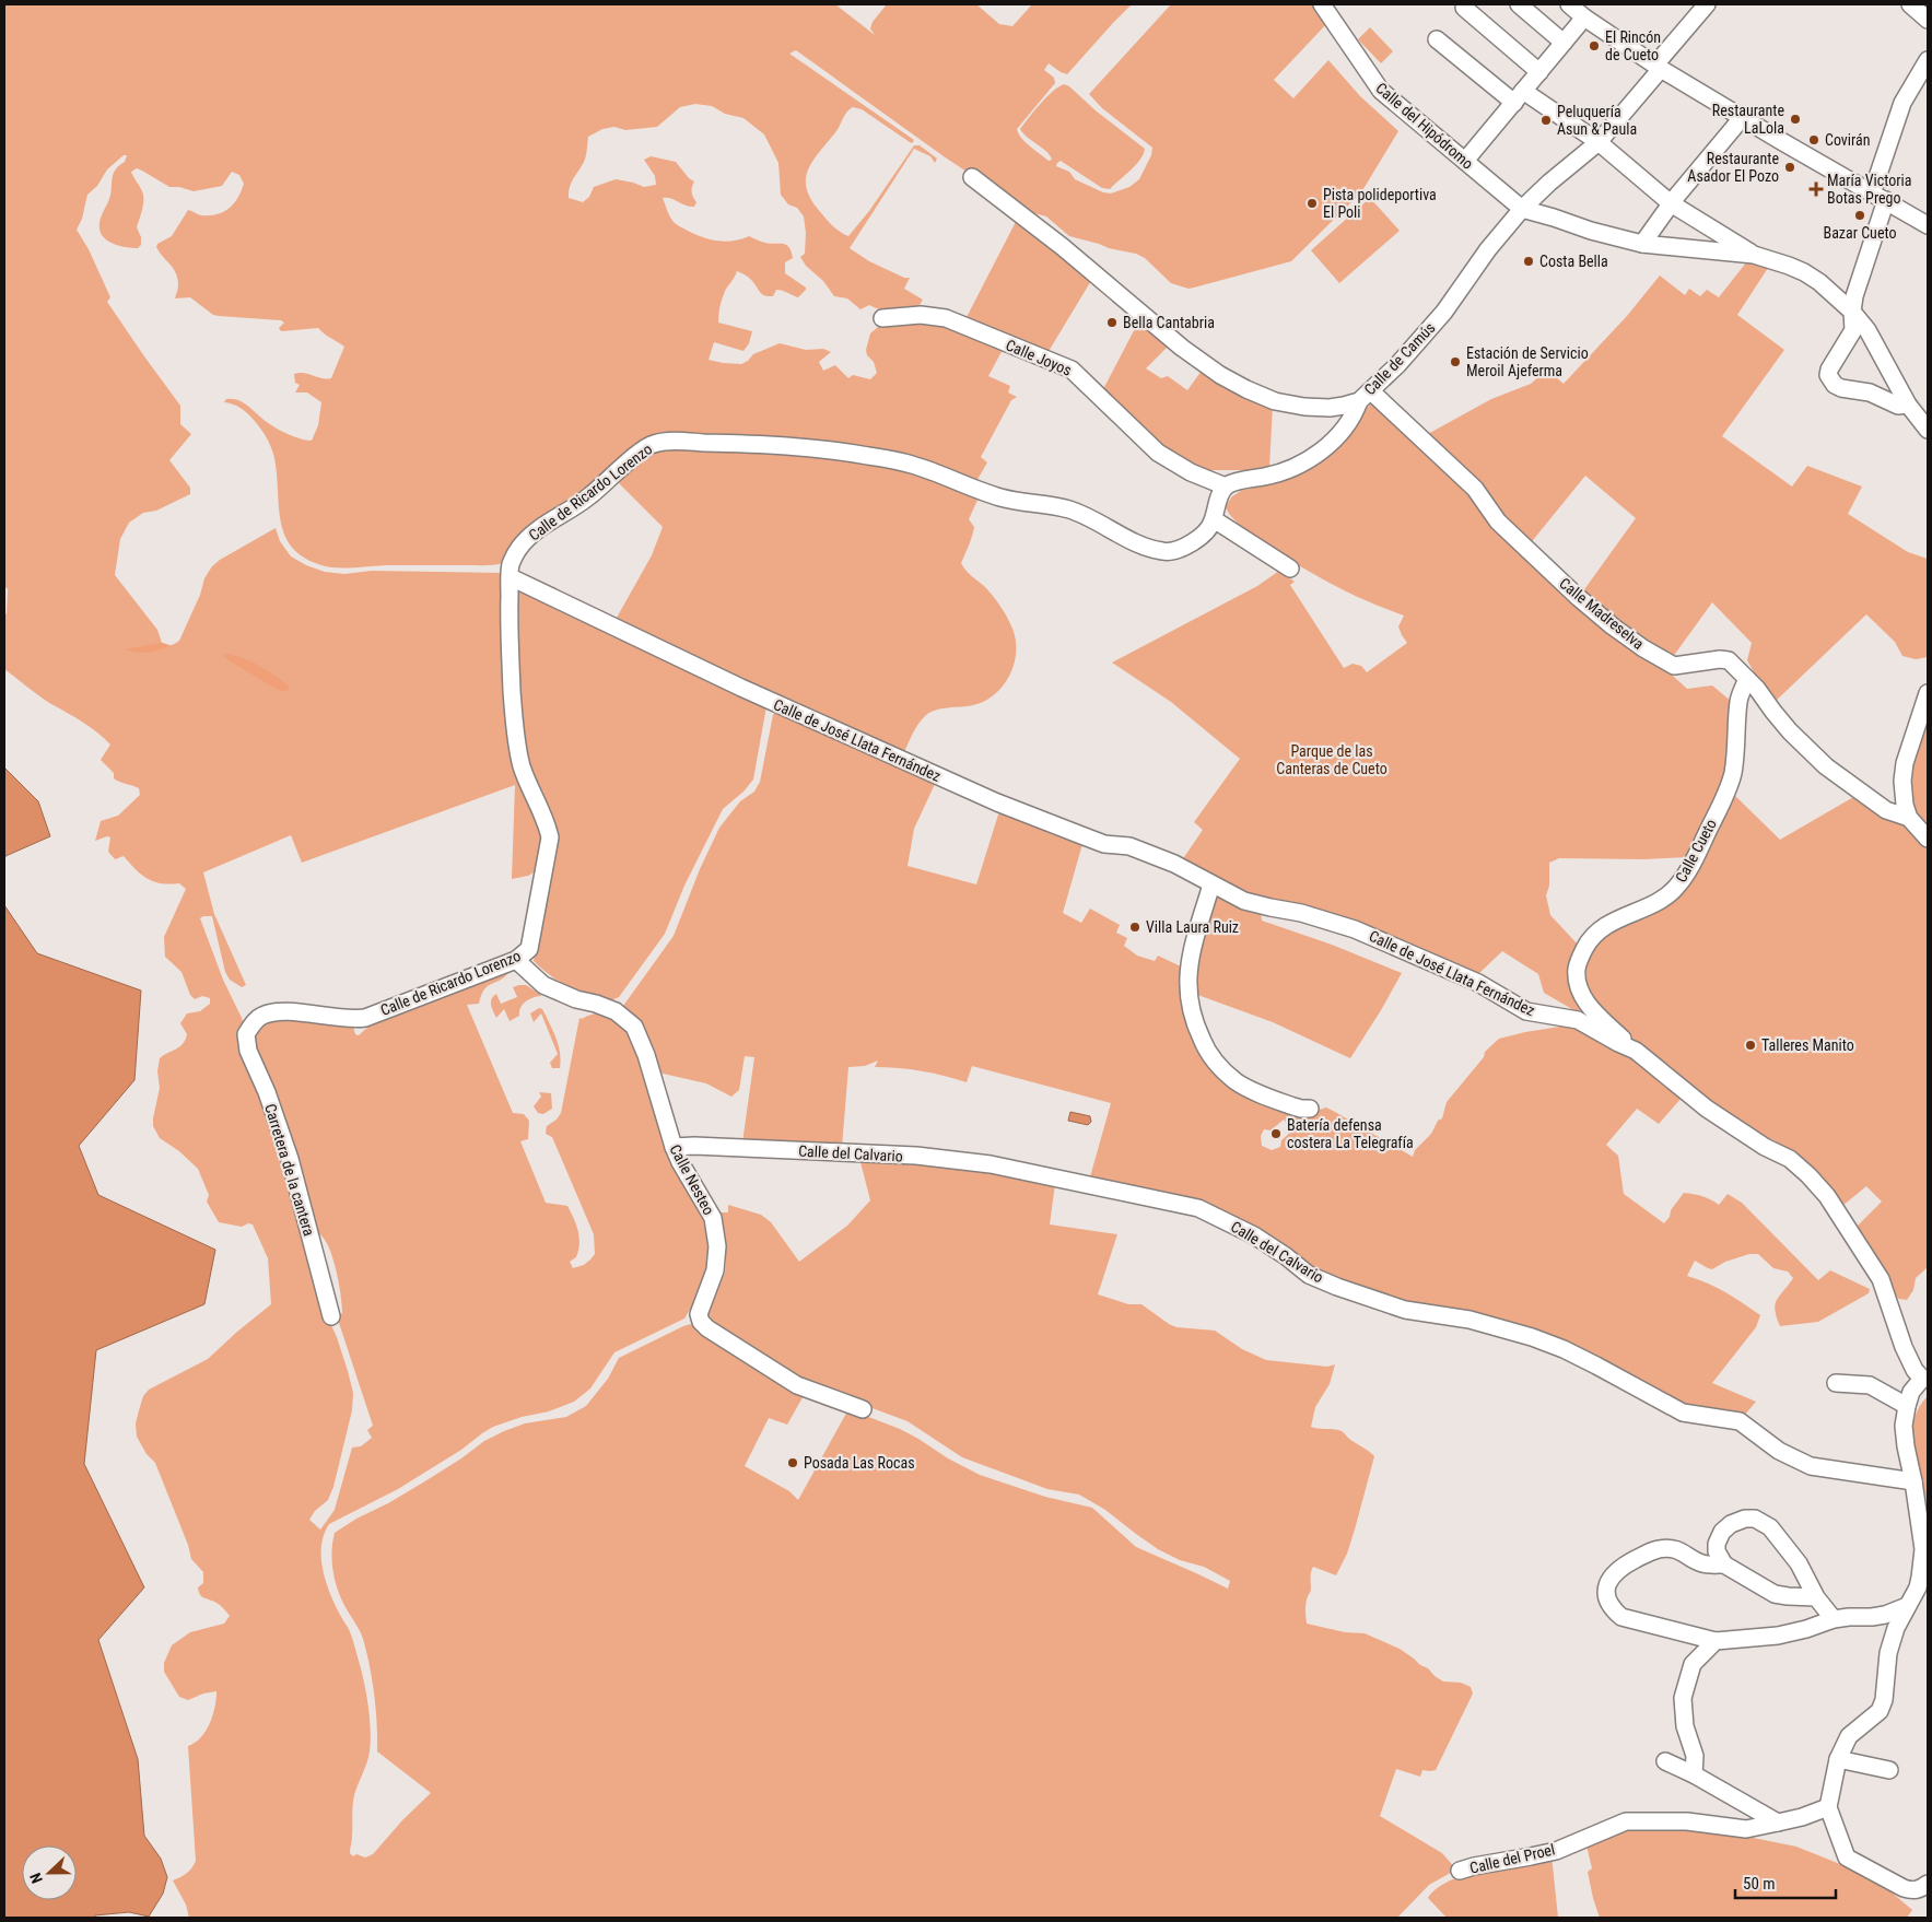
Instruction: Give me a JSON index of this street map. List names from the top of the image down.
{
  "streets": {
    "street": [
      "Calle del Hipódromo",
      "Calle Joyos",
      "Calle de Camús",
      "Calle de Ricardo Lorenzo",
      "Calle Madreselva",
      "Calle de José Llata Fernández",
      "Calle Cueto",
      "Calle del Calvario",
      "Carretera de la cantera",
      "Calle Nesteo",
      "Calle del Proel"
    ]
  },
  "crossings": [
    ["Calle del Hipódromo", "Calle de Camús"],
    ["Calle Joyos", "Calle de Ricardo Lorenzo"],
    ["Calle de Camús", "Calle Madreselva"],
    ["Calle de Ricardo Lorenzo", "Calle de José Llata Fernández"],
    ["Calle de Ricardo Lorenzo", "Carretera de la cantera"],
    ["Calle de Ricardo Lorenzo", "Calle Nesteo"],
    ["Calle Madreselva", "Calle Cueto"],
    ["Calle de José Llata Fernández", "Calle Cueto"],
    ["Calle del Calvario", "Calle Nesteo"]
  ],
  "parks": ["Parque de las Canteras de Cueto"],
  "places": {
    "other": [
      "El Rincón de Cueto",
      "Restaurante LaLola",
      "Peluquería Asun & Paula",
      "Covirán",
      "Restaurante Asador El Pozo",
      "Pista polideportiva El Poli",
      "Bazar Cueto",
      "Costa Bella",
      "Bella Cantabria",
      "Estación de Servicio Meroil Ajeferma",
      "Villa Laura Ruiz",
      "Talleres Manito",
      "Batería defensa costera La Telegrafía",
      "Posada Las Rocas"
    ],
    "health": ["María Victoria Botas Prego"]
  },
  "scale_bar": "50 m",
  "north": "left"
}
